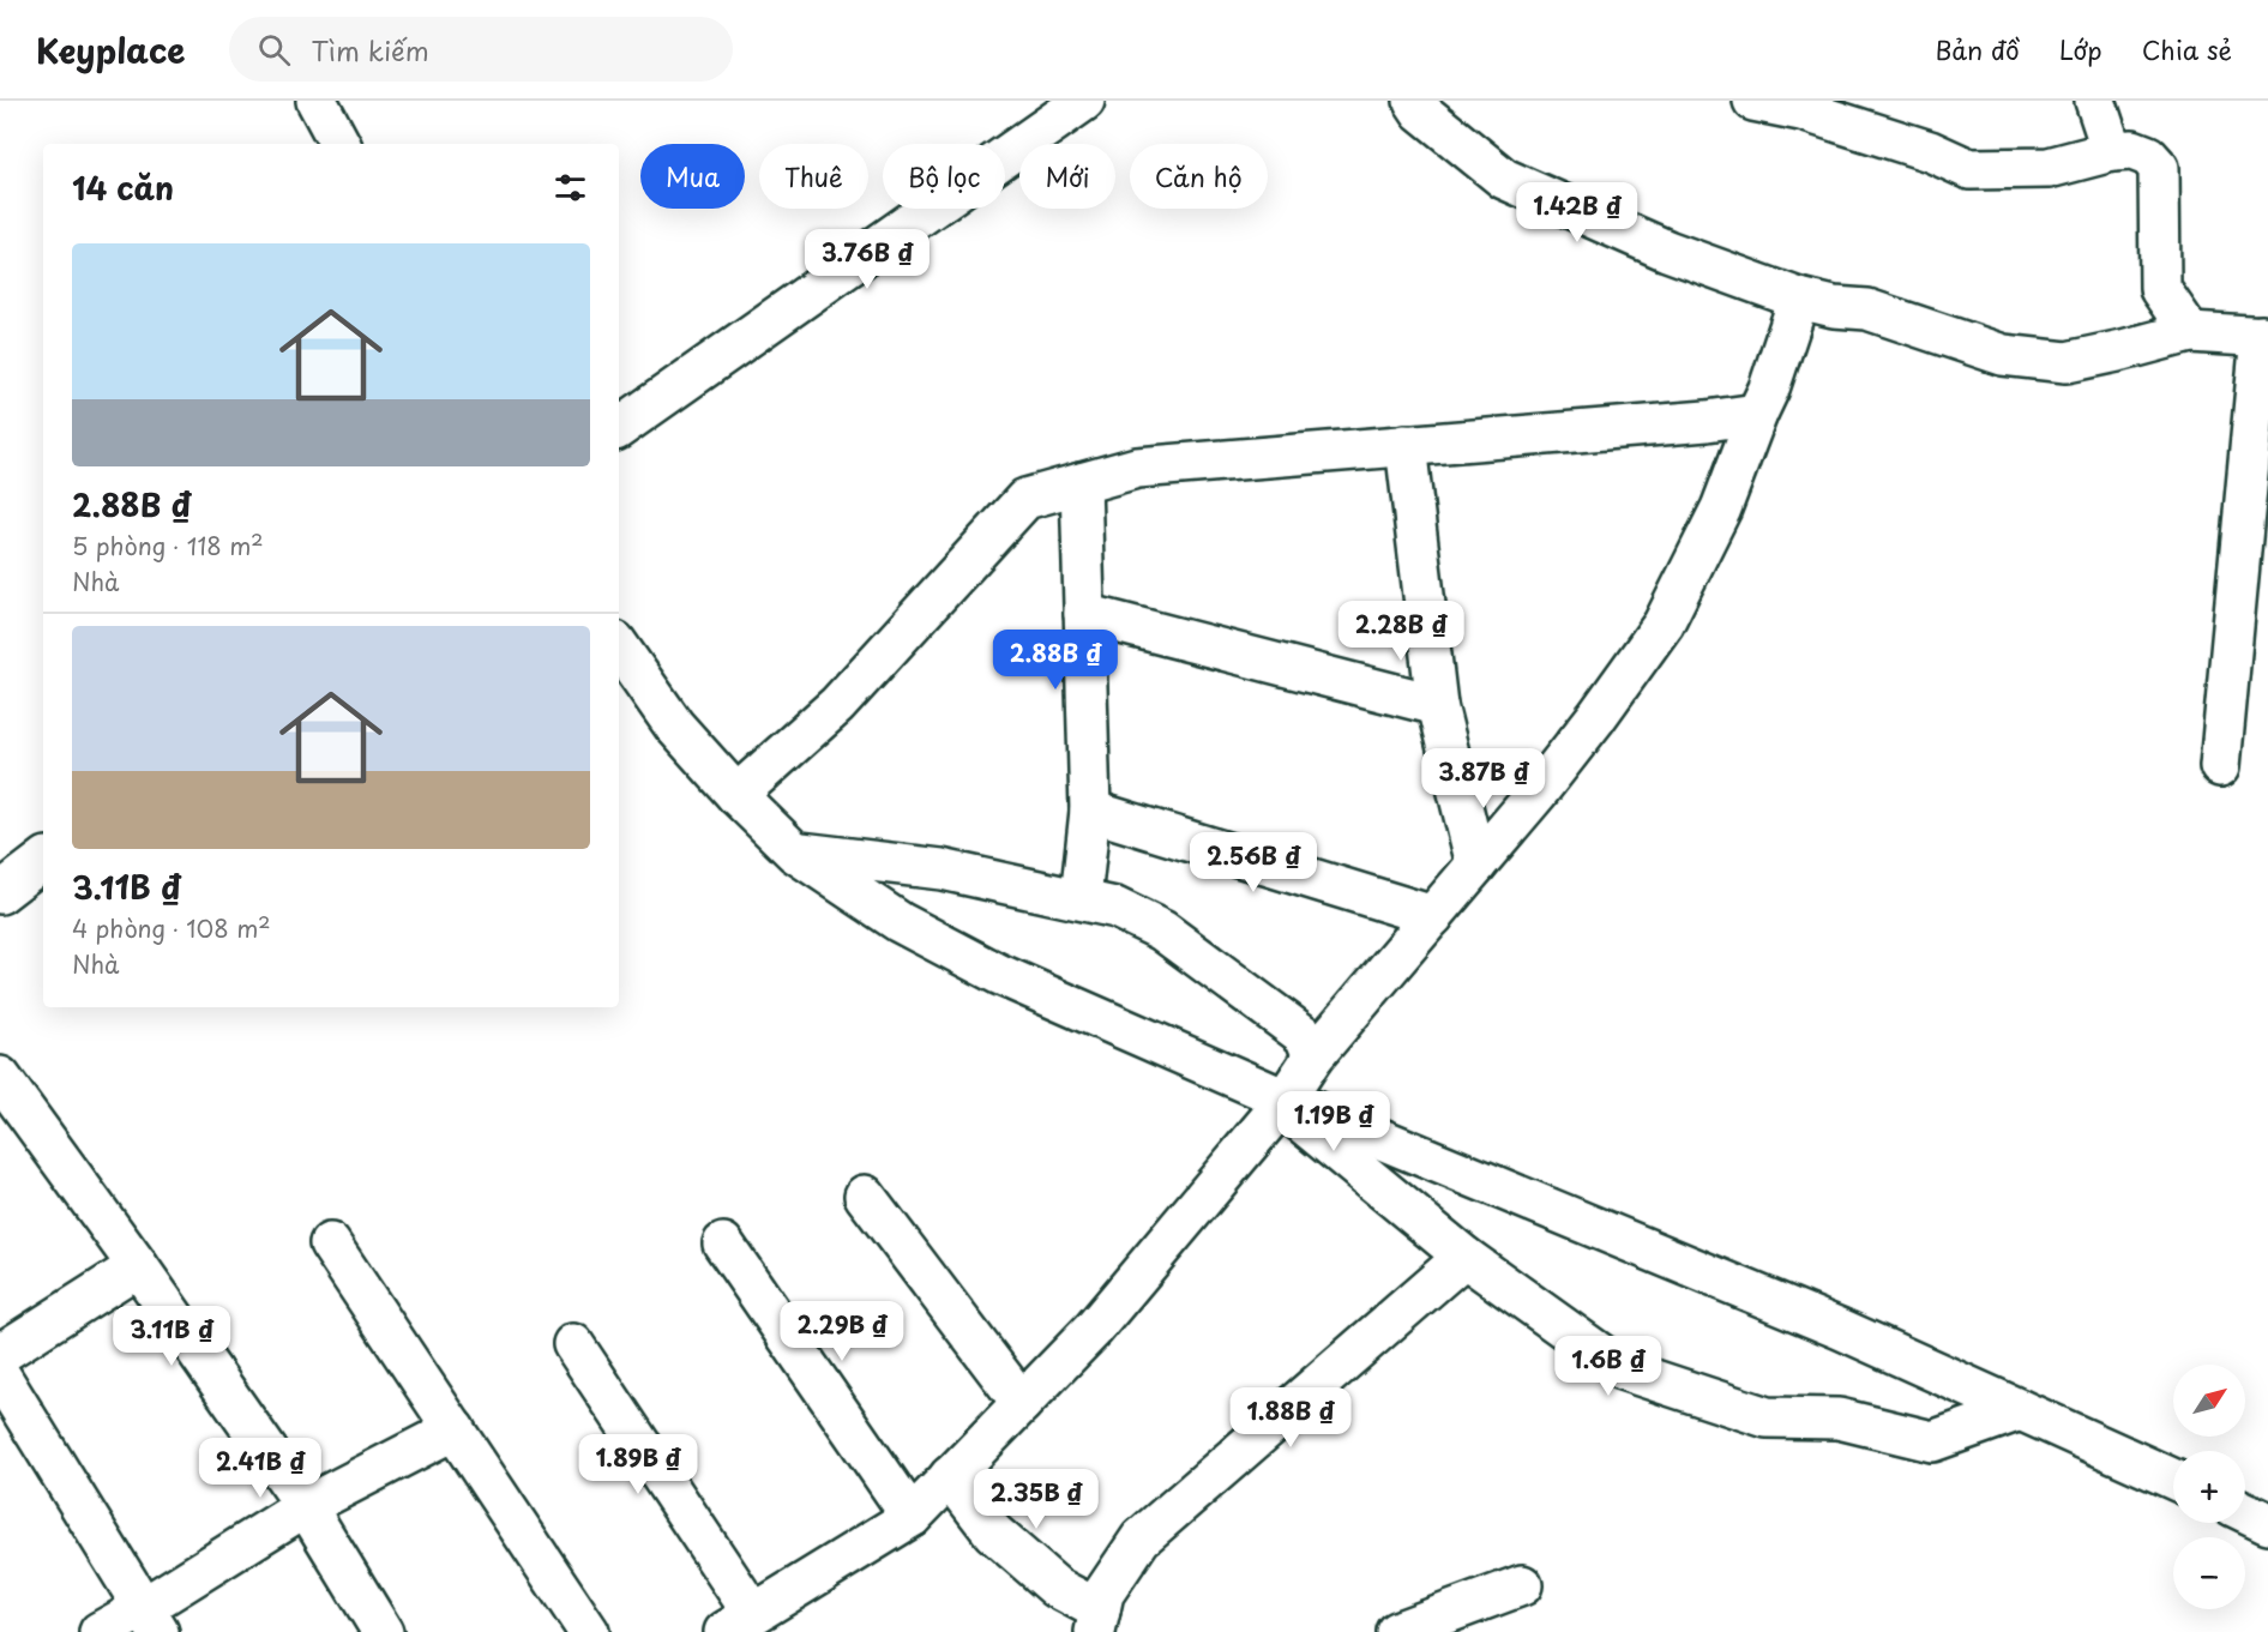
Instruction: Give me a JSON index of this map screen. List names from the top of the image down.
{
  "north": "top right",
  "page": {
    "header": "Keyplace",
    "search": "Tìm kiếm",
    "nav": ["Bản đồ", "Lớp", "Chia sẻ"],
    "chip": [
      "Mua",
      "Thuê",
      "Bộ lọc",
      "Mới",
      "Căn hộ"
    ],
    "heading": "14 căn",
    "price": [
      "1.42B ₫",
      "3.76B ₫",
      "2.28B ₫",
      "2.88B ₫",
      "3.87B ₫",
      "2.56B ₫",
      "1.19B ₫",
      "2.29B ₫",
      "3.11B ₫",
      "1.6B ₫",
      "1.88B ₫",
      "1.89B ₫",
      "2.41B ₫",
      "2.35B ₫"
    ],
    "list": [
      {
        "name": "2.88B ₫",
        "note": "5 phòng · 118 m² · Nhà"
      },
      {
        "name": "3.11B ₫",
        "note": "4 phòng · 108 m² · Nhà"
      }
    ],
    "map_buttons": ["+", "−"]
  }
}
